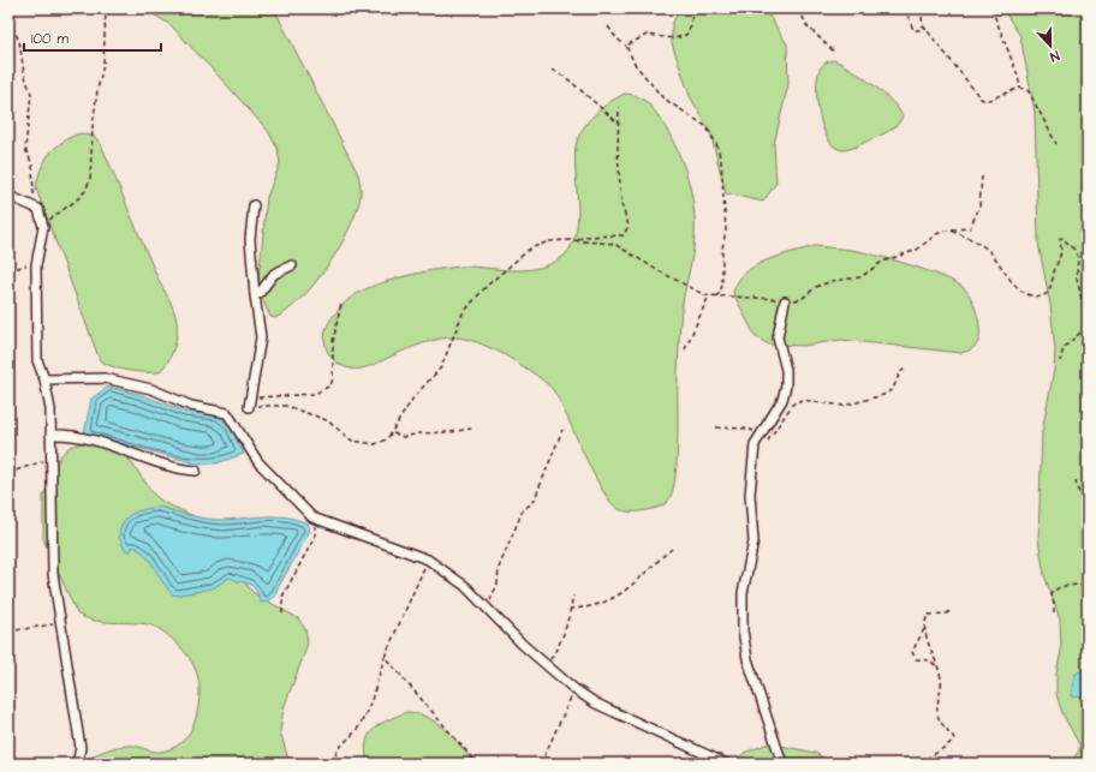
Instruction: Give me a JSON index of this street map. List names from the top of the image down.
{
  "scale_bar": "100 m",
  "north": "bottom"
}
